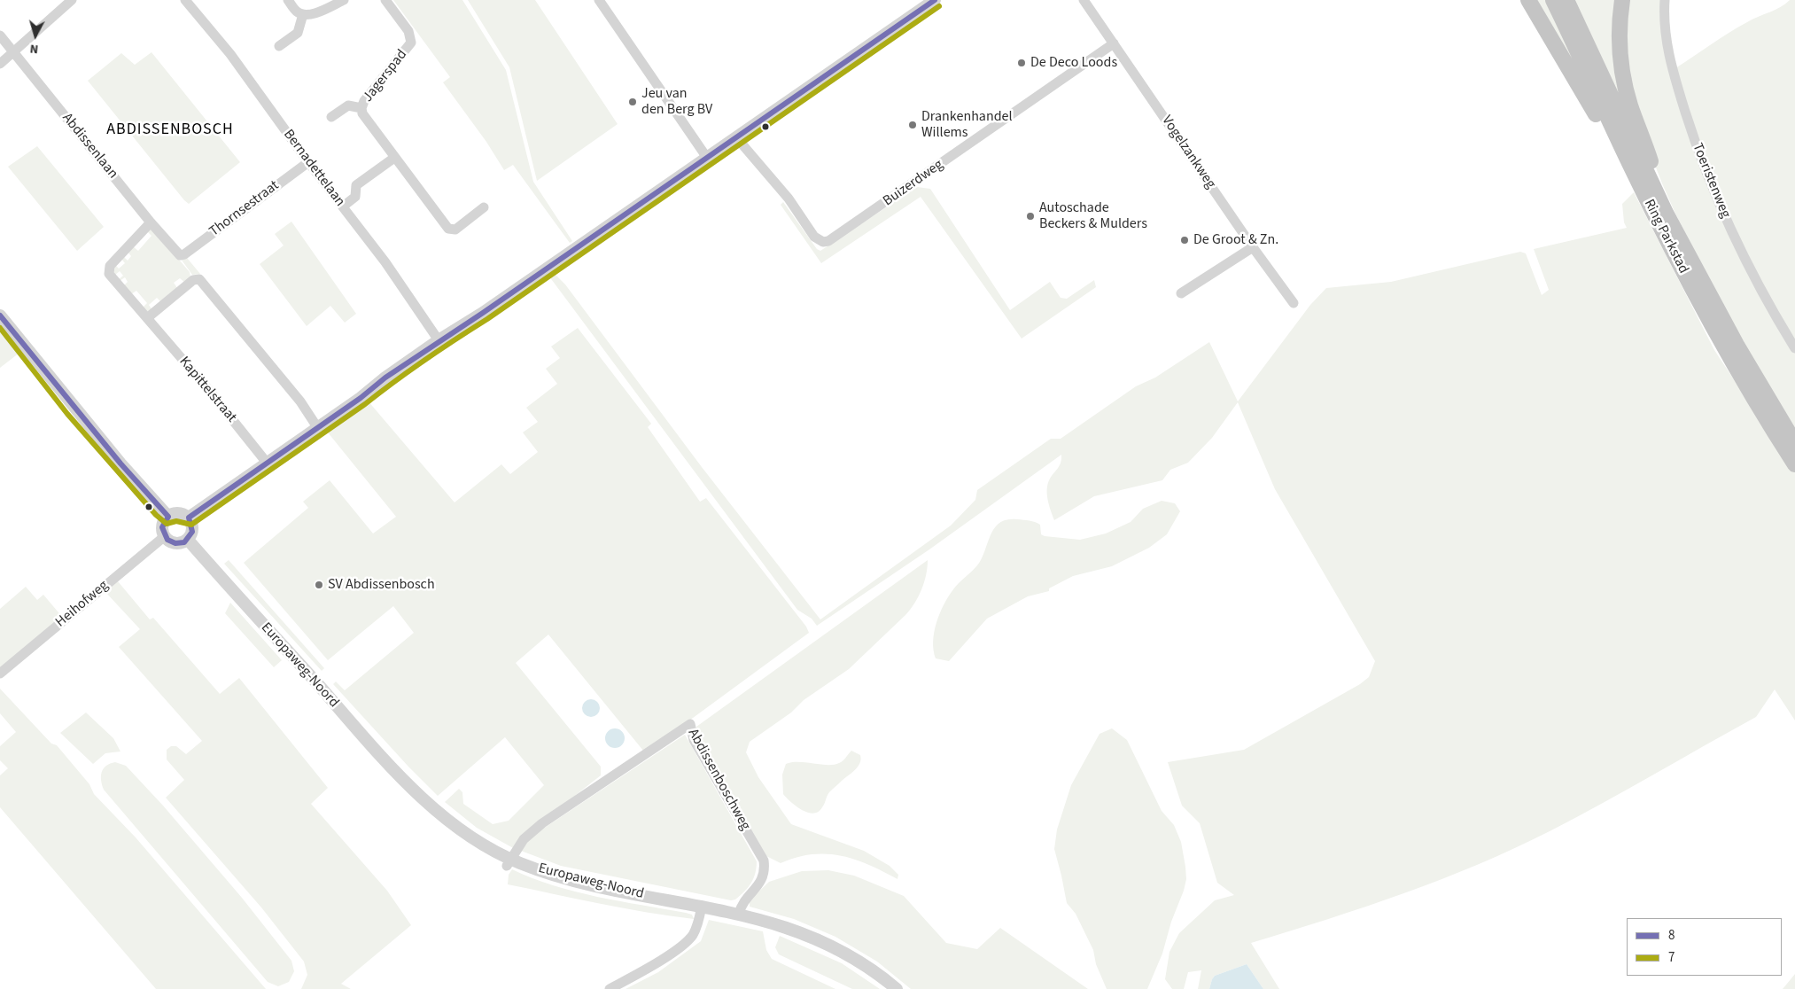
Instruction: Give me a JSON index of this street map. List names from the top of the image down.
{
  "streets": {
    "highway": ["Ring Parkstad"],
    "street": [
      "Jagerspad",
      "Abdissenlaan",
      "Vogelzankweg",
      "Bernadettelaan",
      "Toeristenweg",
      "Buizerdweg",
      "Thornsestraat",
      "Kapittelstraat",
      "Heihofweg",
      "Europaweg-Noord",
      "Abdissenboschweg"
    ]
  },
  "crossings": [
    ["Abdissenlaan", "Thornsestraat"],
    ["Abdissenlaan", "Kapittelstraat"],
    ["Vogelzankweg", "Buizerdweg"],
    ["Bernadettelaan", "Thornsestraat"],
    ["Heihofweg", "Europaweg-Noord"],
    ["Europaweg-Noord", "Abdissenboschweg"]
  ],
  "districts": ["ABDISSENBOSCH"],
  "places": [
    "De Deco Loods",
    "Jeu van den Berg BV",
    "Drankenhandel Willems",
    "Autoschade Beckers & Mulders",
    "De Groot & Zn.",
    "SV Abdissenbosch"
  ],
  "lines": ["transit line 8", "transit line 7"],
  "legend": ["8", "7"],
  "north": "bottom"
}
